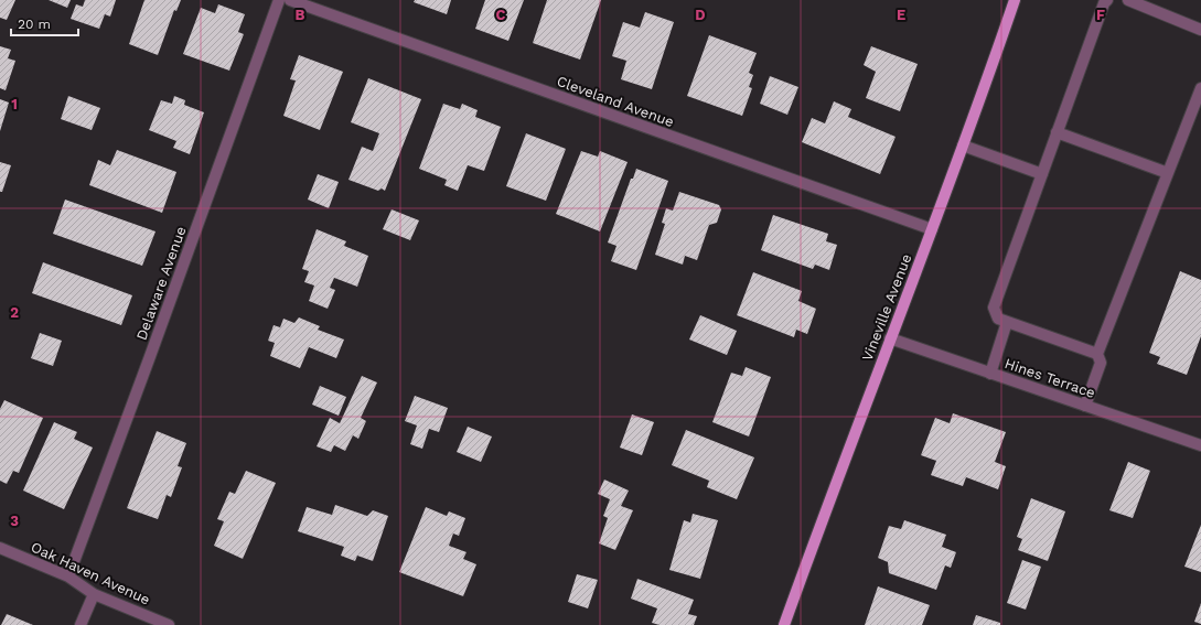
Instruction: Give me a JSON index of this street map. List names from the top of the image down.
{
  "streets": {
    "main road": ["Vineville Avenue"],
    "street": [
      "Cleveland Avenue",
      "Delaware Avenue",
      "Hines Terrace",
      "Oak Haven Avenue"
    ]
  },
  "crossings": [
    ["Cleveland Avenue", "Vineville Avenue"],
    ["Delaware Avenue", "Oak Haven Avenue"],
    ["Vineville Avenue", "Hines Terrace"]
  ],
  "scale_bar": "20 m",
  "grid": {
    "columns": [
      "B",
      "C",
      "D",
      "E",
      "F"
    ],
    "rows": ["1", "2", "3"]
  }
}
